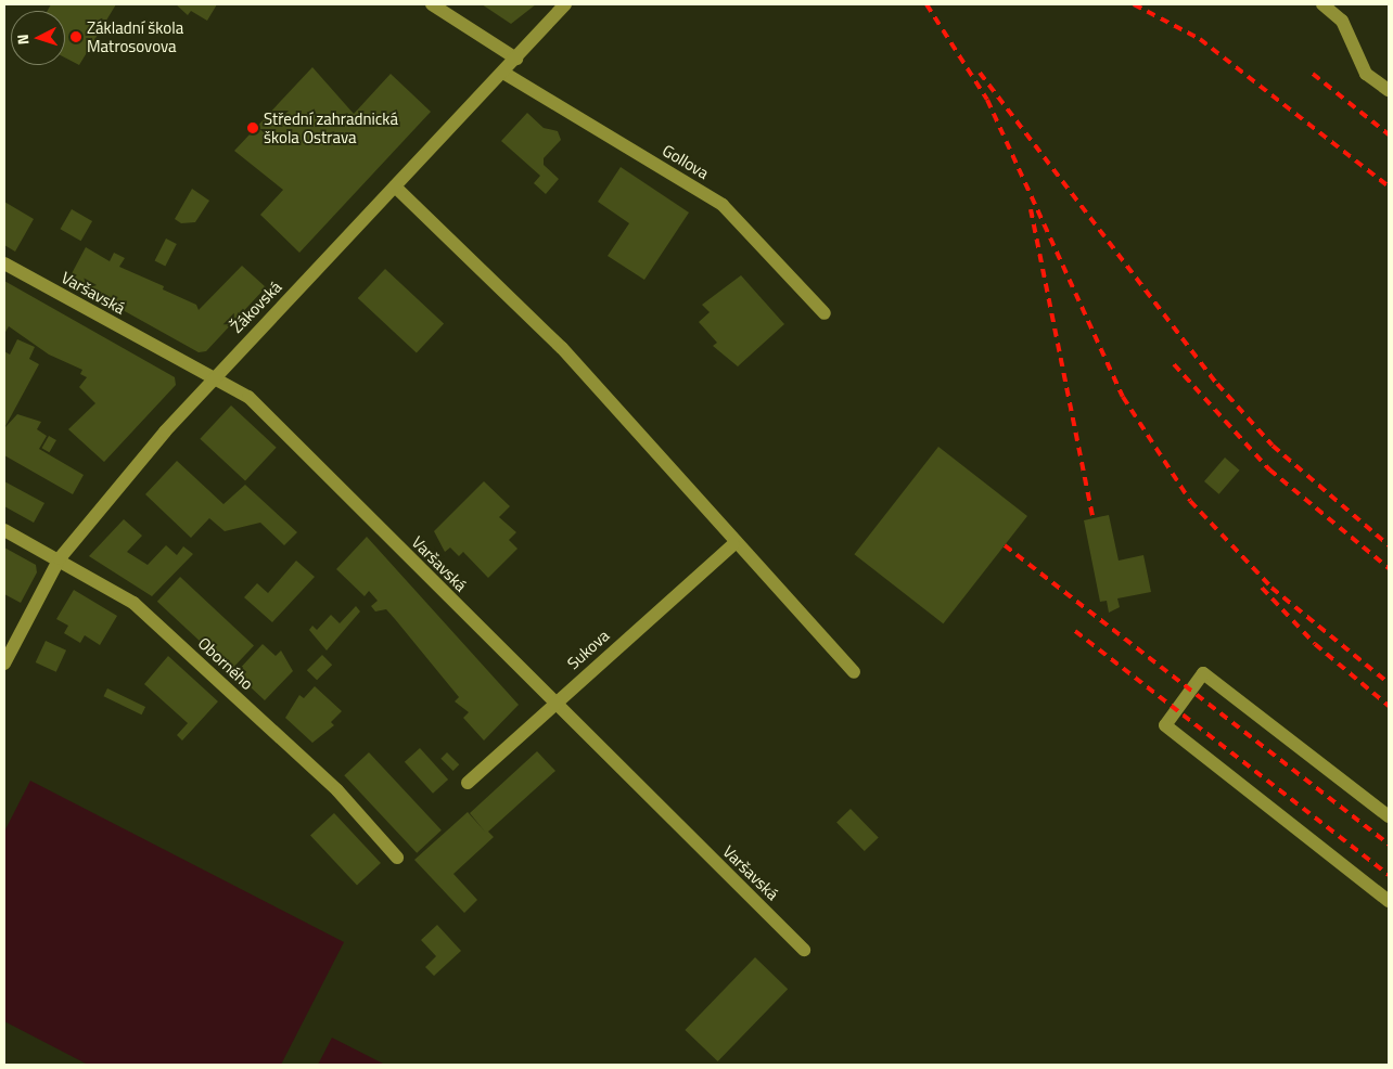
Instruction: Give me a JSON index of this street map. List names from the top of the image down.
{
  "streets": {
    "street": [
      "Gollova",
      "Varšavská",
      "Žákovská",
      "Sukova",
      "Oborného"
    ]
  },
  "crossings": [
    ["Gollova", "Žákovská"],
    ["Varšavská", "Žákovská"],
    ["Varšavská", "Sukova"],
    ["Žákovská", "Oborného"]
  ],
  "places": ["Základní škola Matrosovova", "Střední zahradnická škola Ostrava"],
  "north": "left"
}
